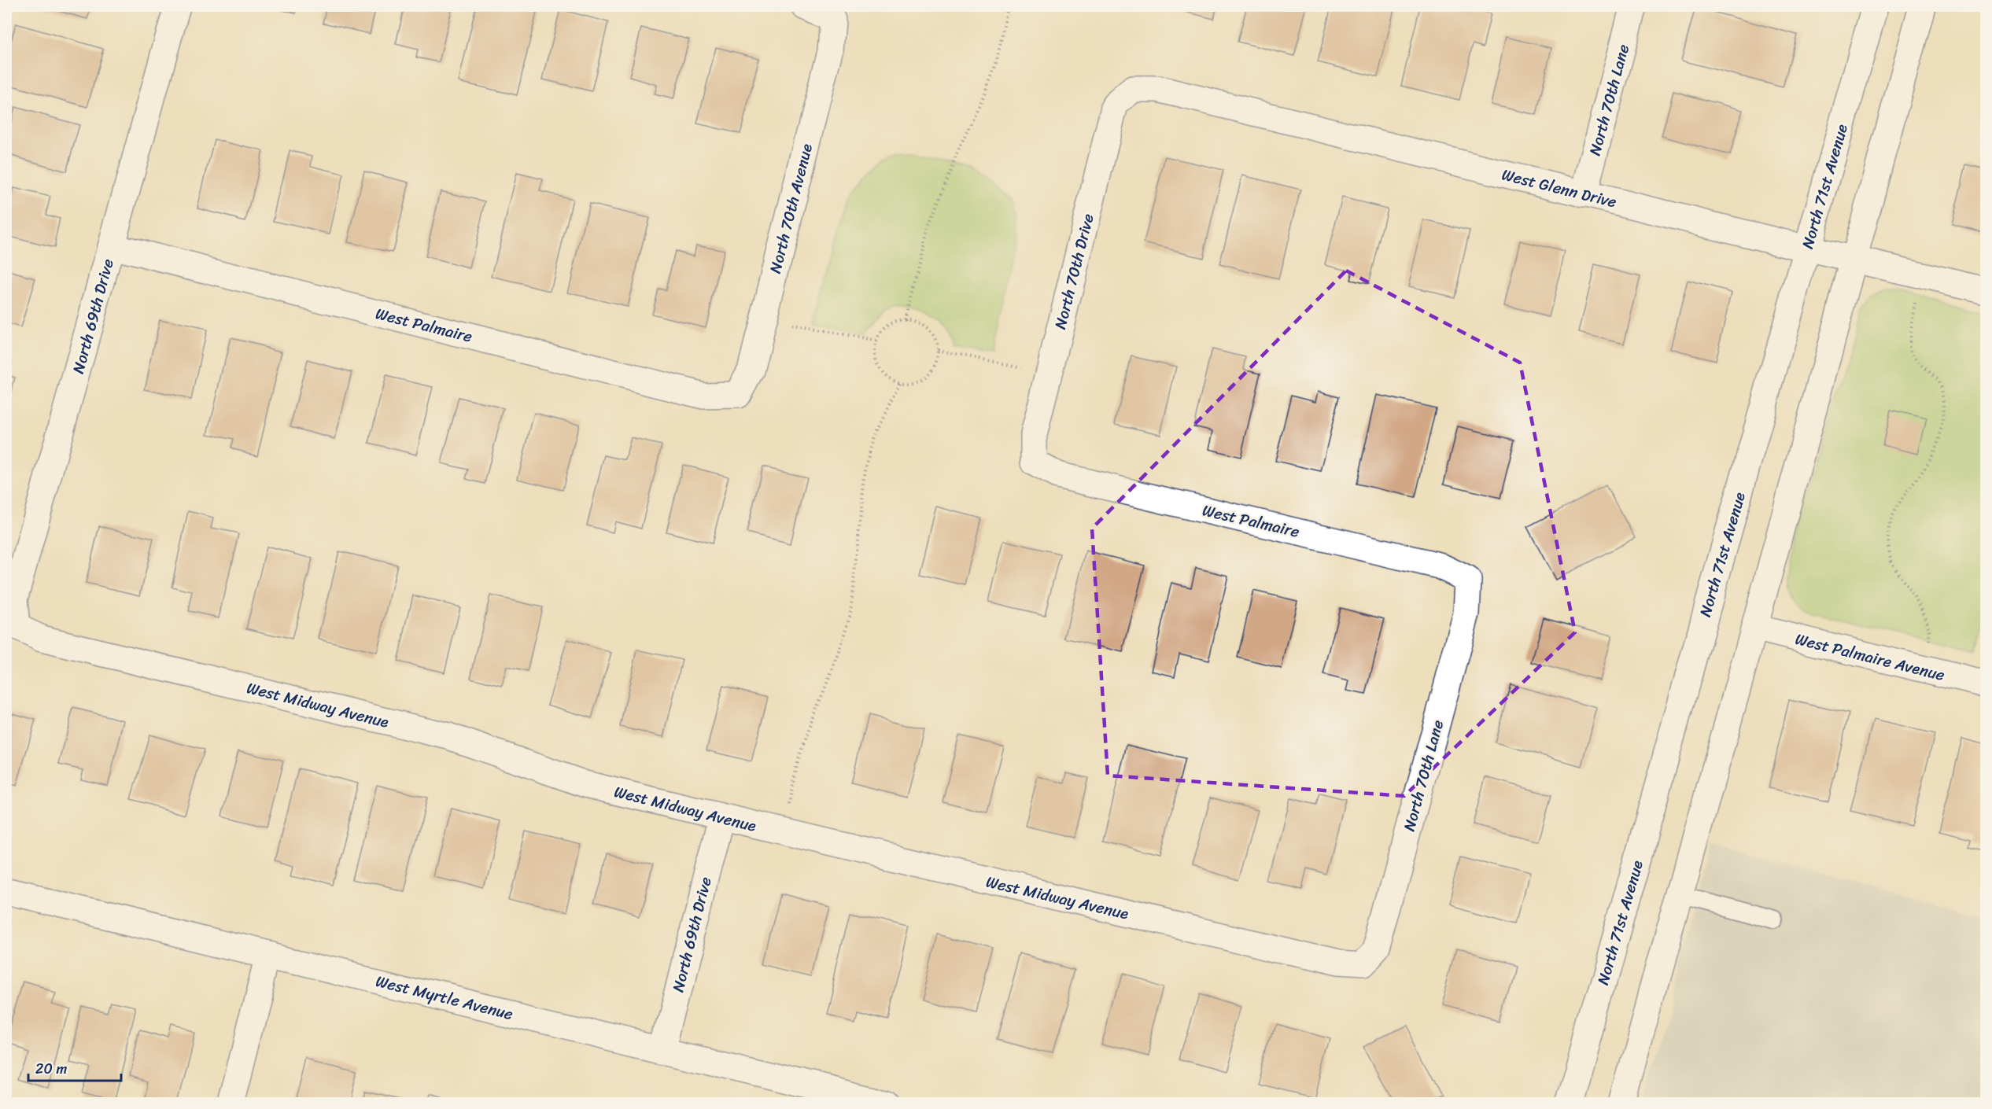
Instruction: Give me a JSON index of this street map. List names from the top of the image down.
{
  "streets": {
    "street": [
      "North 70th Lane",
      "North 71st Avenue",
      "West Glenn Drive",
      "North 70th Avenue",
      "North 70th Drive",
      "North 69th Drive",
      "West Palmaire",
      "West Palmaire Avenue",
      "West Midway Avenue",
      "West Myrtle Avenue"
    ]
  },
  "crossings": [
    ["North 70th Lane", "West Glenn Drive"],
    ["North 70th Lane", "West Palmaire"],
    ["North 70th Lane", "West Midway Avenue"],
    ["North 71st Avenue", "West Glenn Drive"],
    ["West Glenn Drive", "North 70th Drive"],
    ["North 70th Avenue", "West Palmaire"],
    ["North 70th Drive", "West Palmaire"],
    ["North 69th Drive", "West Palmaire"],
    ["North 69th Drive", "West Midway Avenue"],
    ["North 69th Drive", "West Myrtle Avenue"]
  ],
  "scale_bar": "20 m"
}
